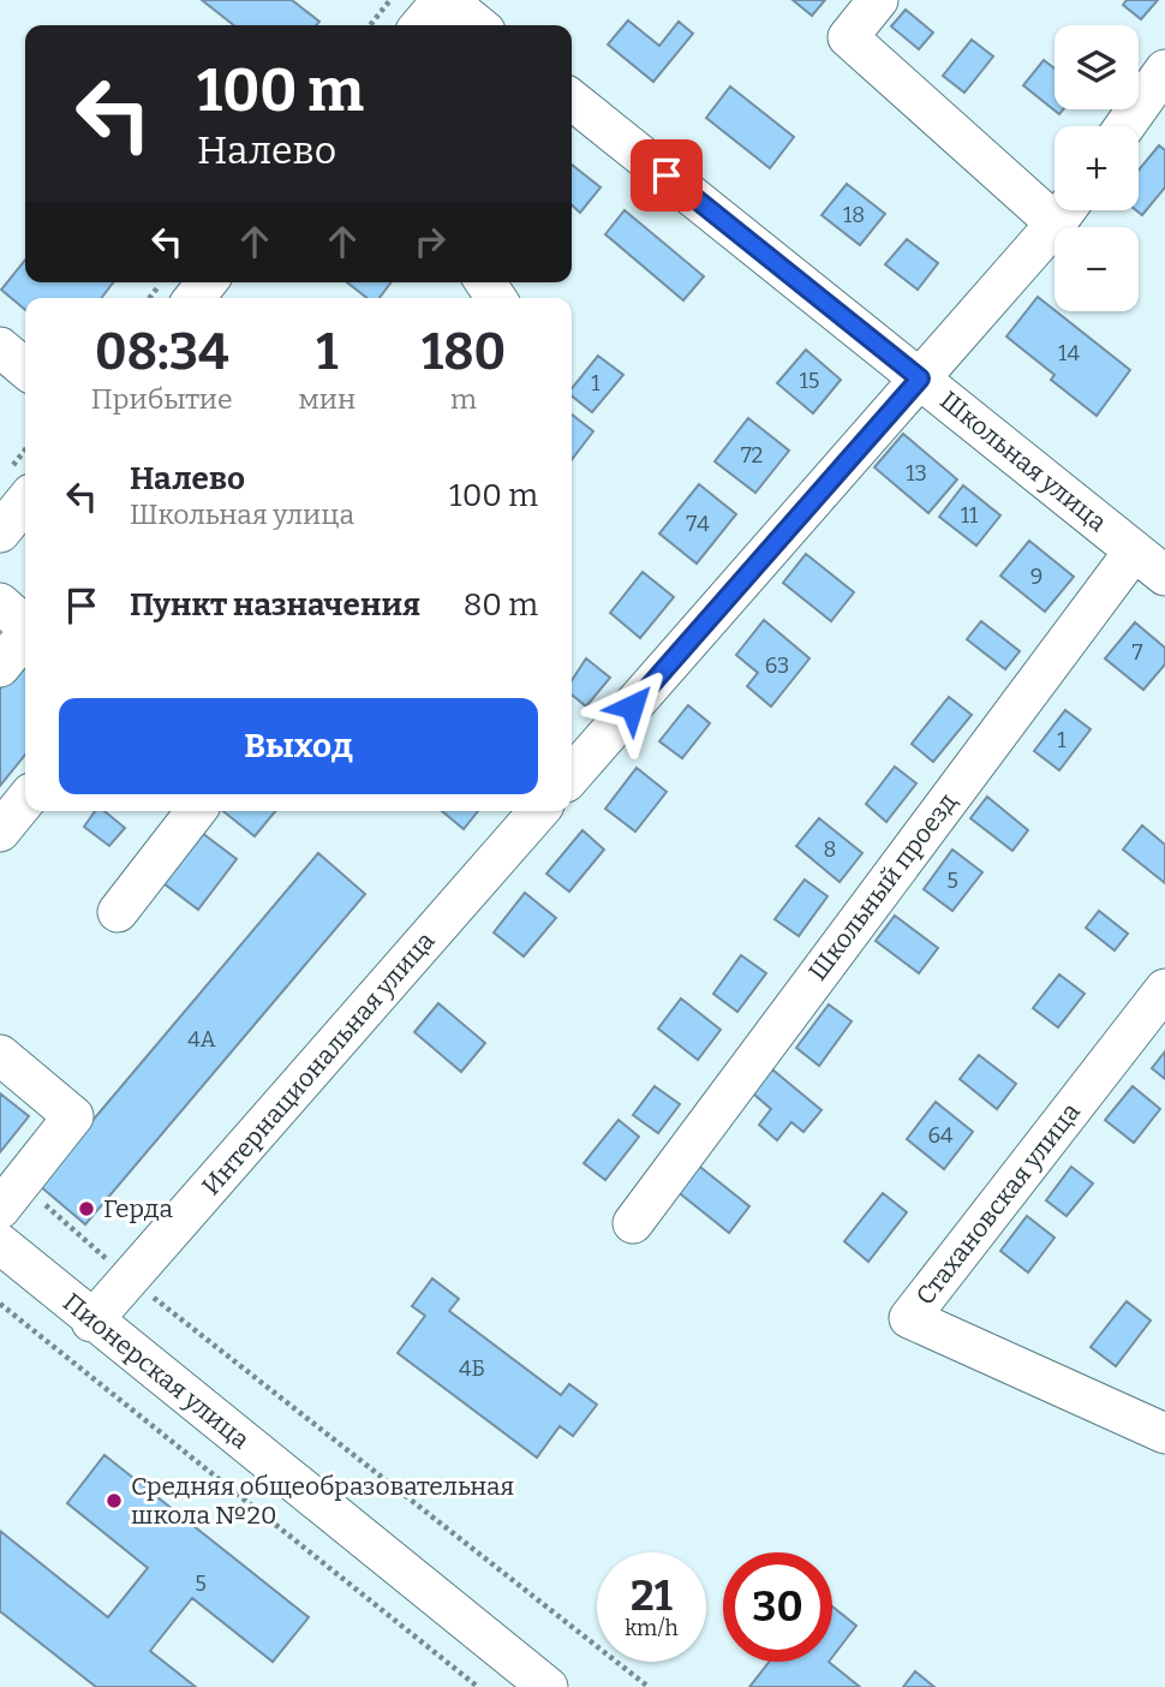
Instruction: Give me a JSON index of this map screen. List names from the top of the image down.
{
  "streets": {
    "street": [
      "Школьная улица",
      "Школьный проезд",
      "Интернациональная улица",
      "Стахановская улица",
      "Пионерская улица"
    ]
  },
  "crossings": [
    ["Школьная улица", "Школьный проезд"],
    ["Интернациональная улица", "Пионерская улица"]
  ],
  "places": ["Герда", "Средняя общеобразовательная школа №20"],
  "house_numbers": [
    "18",
    "14",
    "15",
    "1",
    "72",
    "13",
    "11",
    "74",
    "9",
    "7",
    "63",
    "1",
    "8",
    "5",
    "4А",
    "64",
    "4Б",
    "5"
  ],
  "page": {
    "map_buttons": ["+", "−"],
    "turn": ["100 m", "Налево"],
    "eta": [
      "08:34",
      "Прибытие",
      "1",
      "мин",
      "180",
      "m"
    ],
    "list": [
      {
        "name": "Налево",
        "note": "Школьная улица",
        "value": "100 m"
      },
      {
        "name": "Пункт назначения",
        "value": "80 m"
      }
    ],
    "buttons": "Выход",
    "speed": "21 km/h",
    "limit": "30"
  }
}
